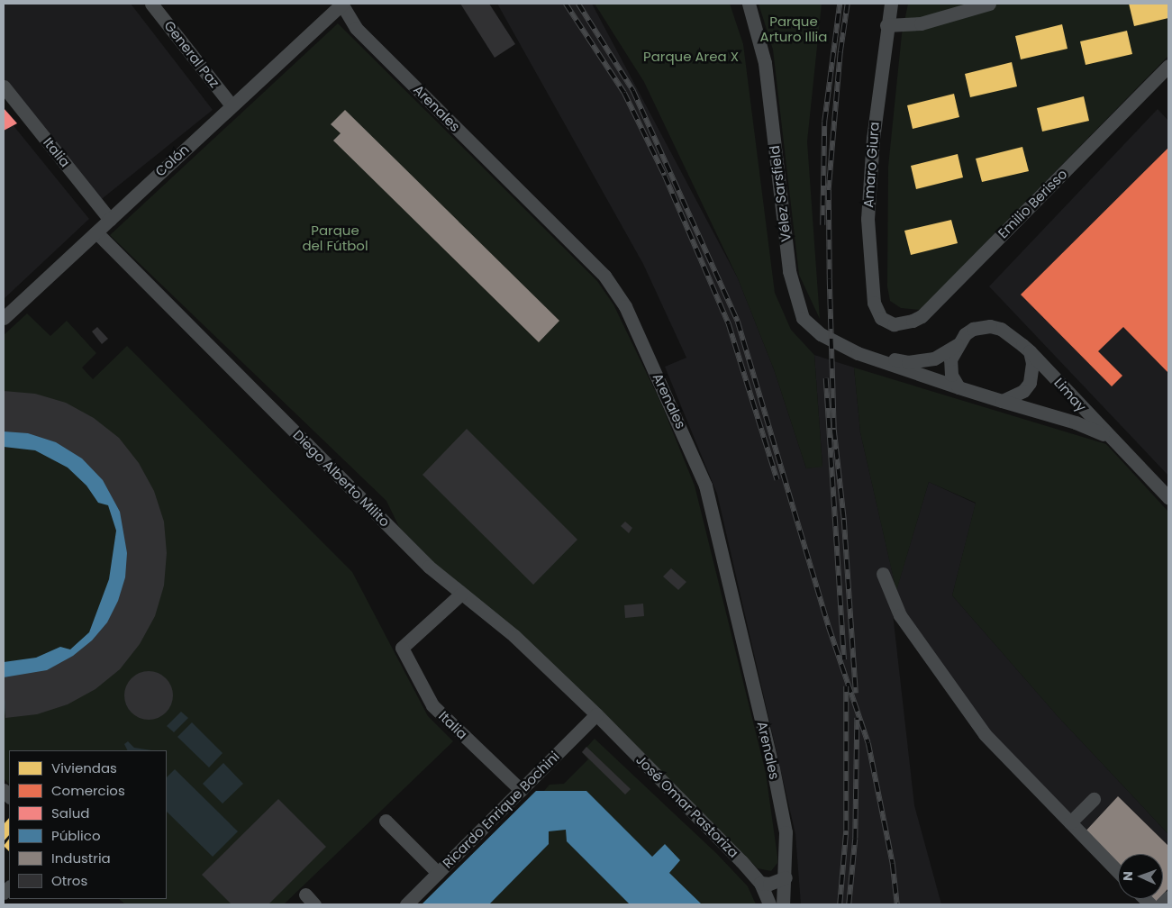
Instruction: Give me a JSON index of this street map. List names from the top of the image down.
{
  "streets": {
    "street": [
      "General Paz",
      "Arenales",
      "Italia",
      "Colón",
      "Amaro Giura",
      "Vélez Sarsfield",
      "Emilio Berisso",
      "Limay",
      "Diego Alberto Milito",
      "José Omar Pastoriza",
      "Ricardo Enrique Bochini"
    ]
  },
  "crossings": [
    ["General Paz", "Colón"],
    ["Arenales", "Colón"],
    ["Italia", "Colón"],
    ["Italia", "Diego Alberto Milito"],
    ["Italia", "Ricardo Enrique Bochini"],
    ["Colón", "Diego Alberto Milito"],
    ["Amaro Giura", "Emilio Berisso"],
    ["Vélez Sarsfield", "Limay"],
    ["Diego Alberto Milito", "José Omar Pastoriza"],
    ["Diego Alberto Milito", "Ricardo Enrique Bochini"],
    ["José Omar Pastoriza", "Ricardo Enrique Bochini"]
  ],
  "parks": ["Parque Arturo Illia", "Parque Area X", "Parque del Fútbol"],
  "legend": [
    "Viviendas",
    "Comercios",
    "Salud",
    "Público",
    "Industria",
    "Otros"
  ],
  "north": "left"
}
